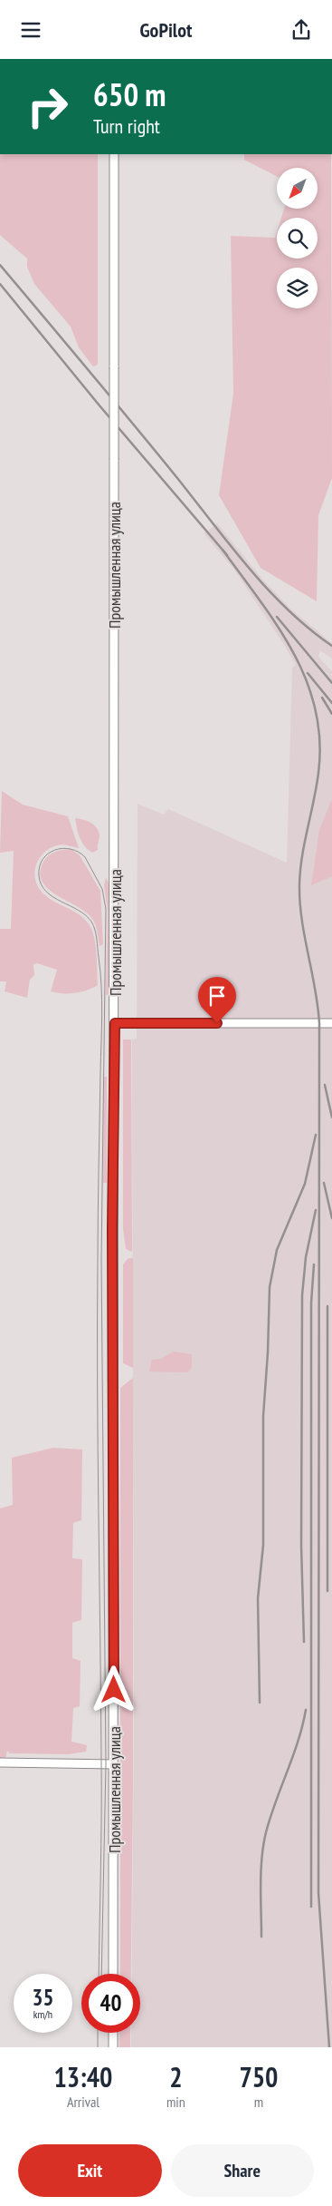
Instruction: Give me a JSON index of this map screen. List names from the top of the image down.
{
  "streets": {
    "street": ["Промышленная улица"]
  },
  "north": "bottom left",
  "page": {
    "header": "GoPilot",
    "turn": ["650 m", "Turn right"],
    "speed": "35 km/h",
    "limit": "40",
    "eta": [
      "13:40",
      "Arrival",
      "2",
      "min",
      "750",
      "m"
    ],
    "buttons": ["Exit", "Share"]
  }
}
